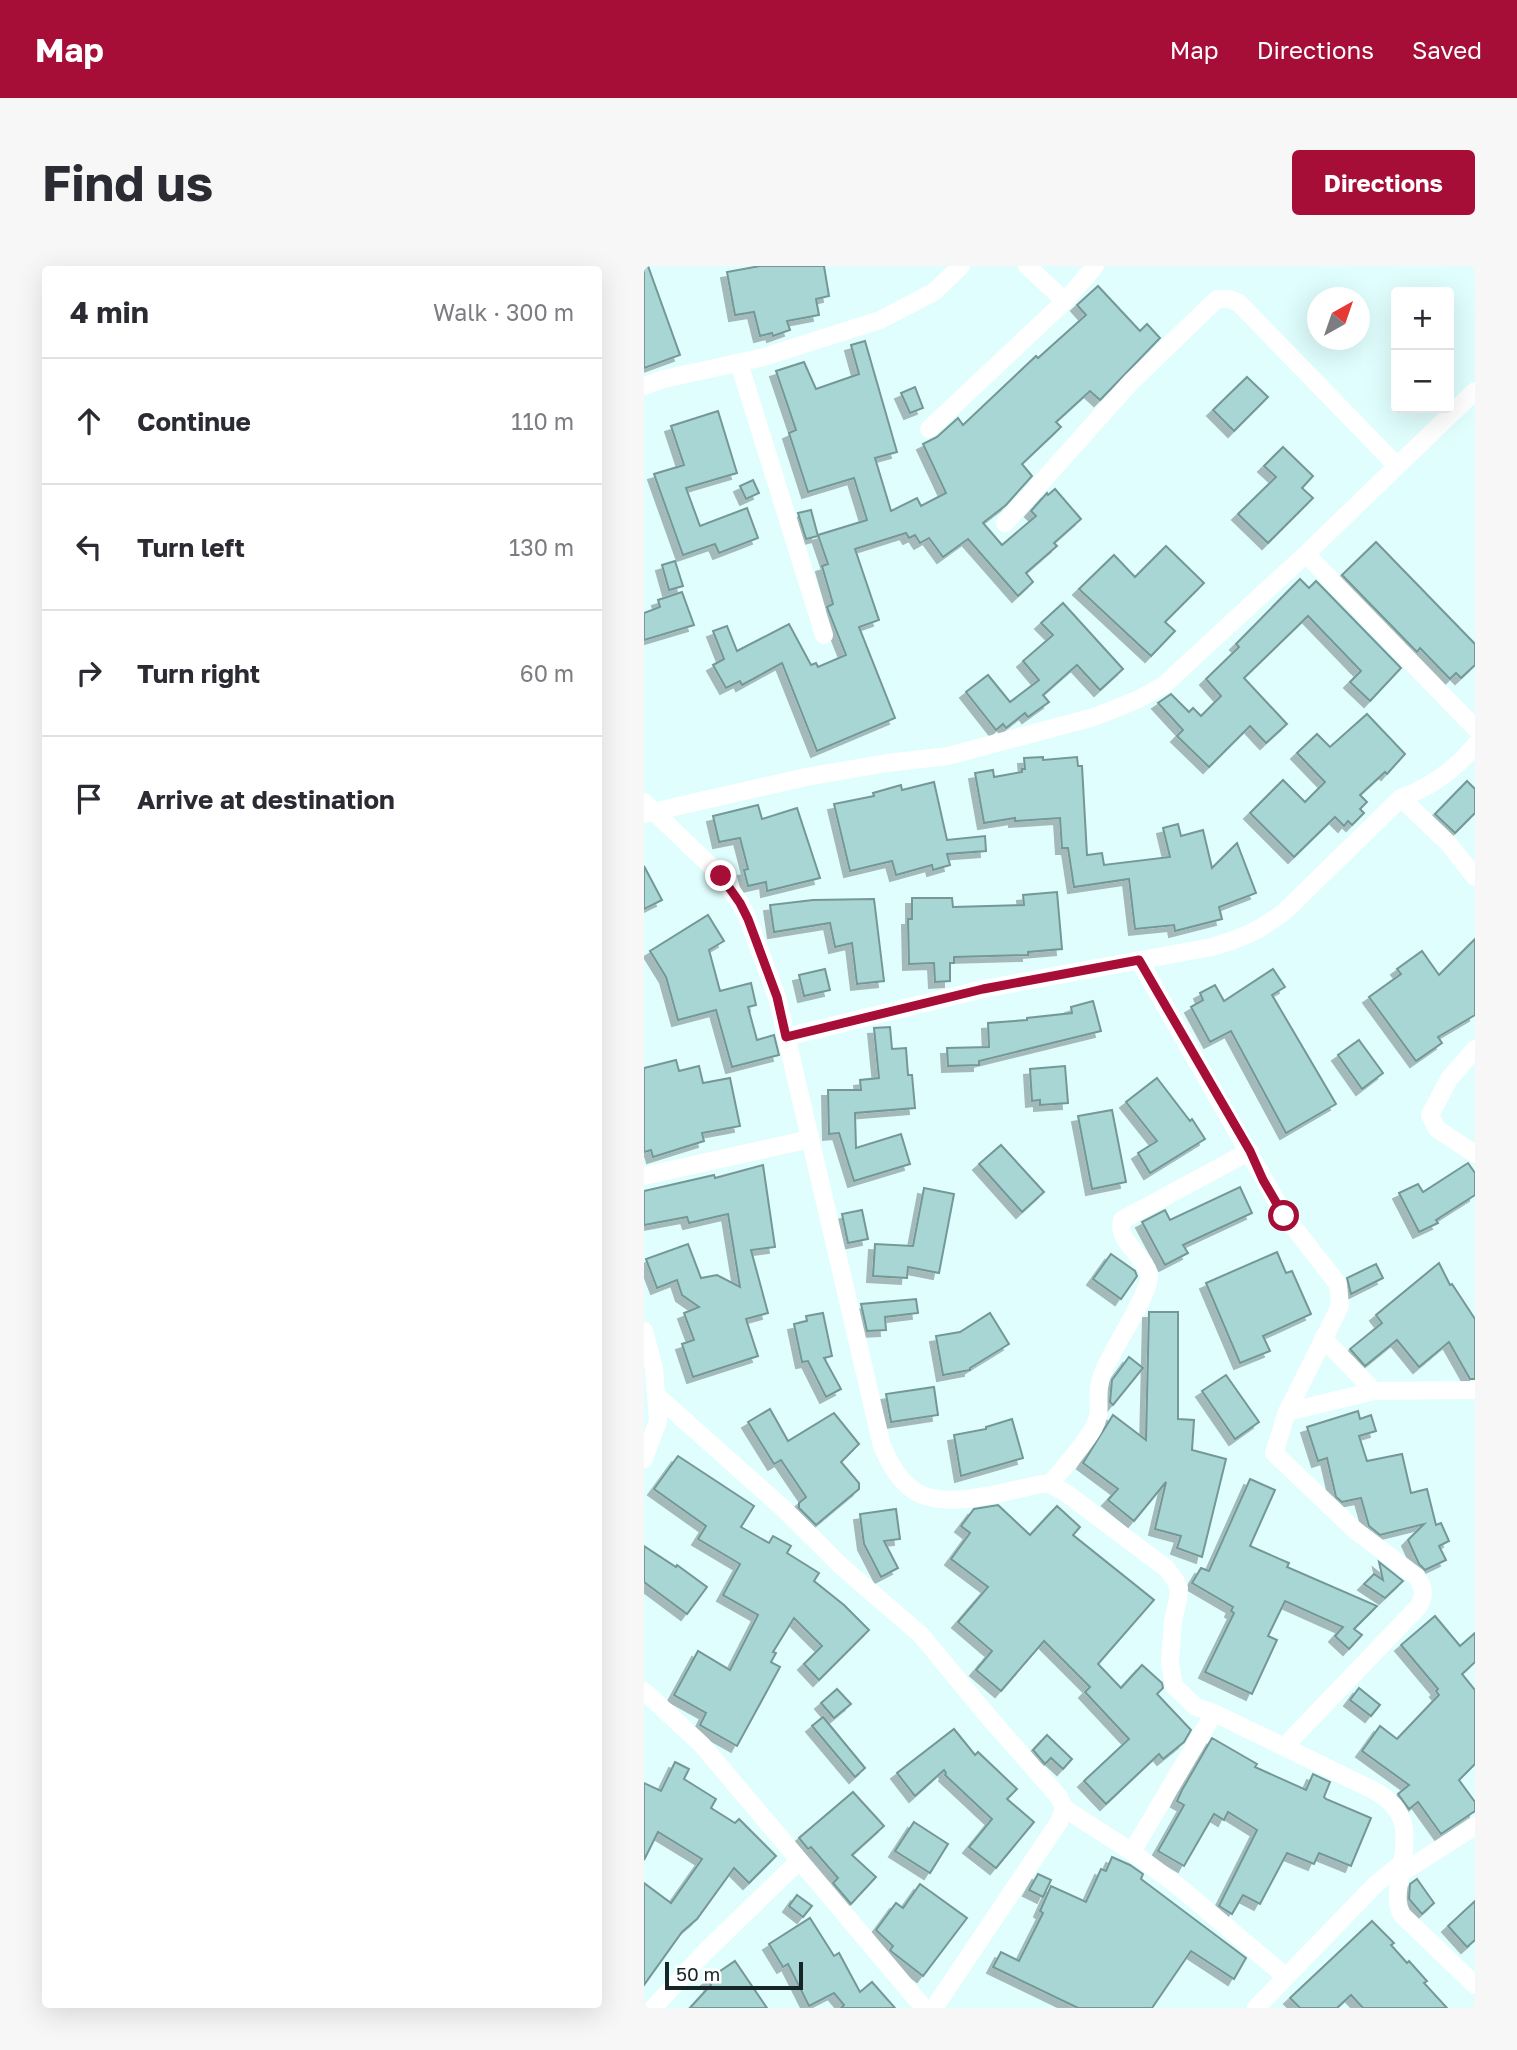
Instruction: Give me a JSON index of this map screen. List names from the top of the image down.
{
  "scale_bar": "50 m",
  "north": "top right",
  "page": {
    "header": "Map",
    "nav": ["Map", "Directions", "Saved"],
    "buttons": "Directions",
    "title": "Find us",
    "heading": ["4 min", "Walk · 300 m"],
    "map_buttons": ["+", "−"],
    "list": [
      ["Continue", "110 m"],
      ["Turn left", "130 m"],
      ["Turn right", "60 m"],
      "Arrive at destination"
    ],
    "scale": "50 m"
  }
}
